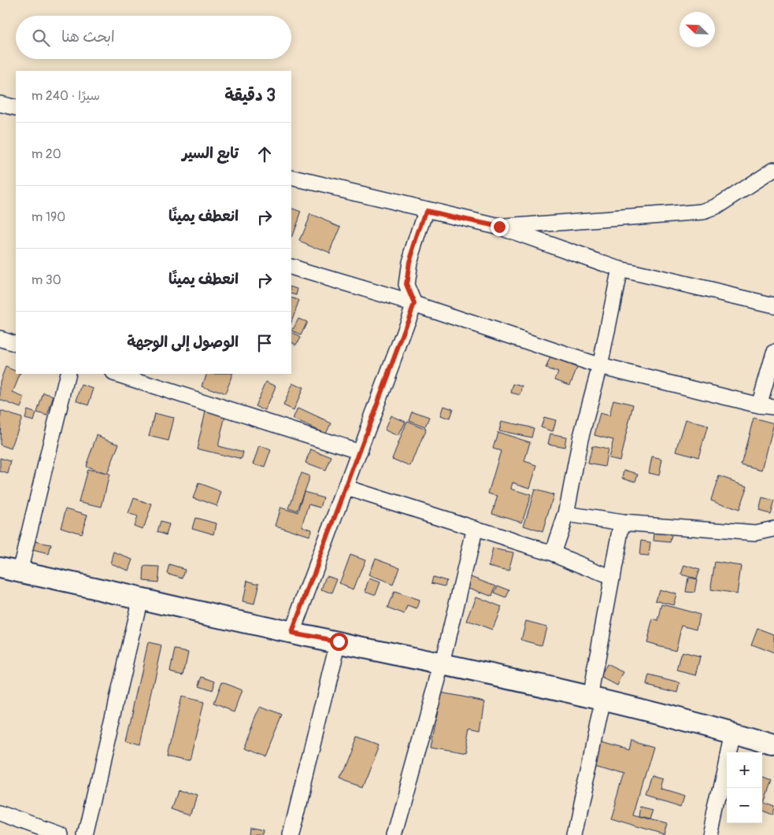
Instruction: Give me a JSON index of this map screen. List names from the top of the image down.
{
  "north": "top left",
  "page": {
    "search": "ابحث هنا",
    "heading": ["3 دقيقة", "سيرًا · 240 m"],
    "list": [
      ["تابع السير", "20 m"],
      ["انعطف يمينًا", "190 m"],
      ["انعطف يمينًا", "30 m"],
      "الوصول إلى الوجهة"
    ],
    "map_buttons": ["+", "−"]
  }
}
